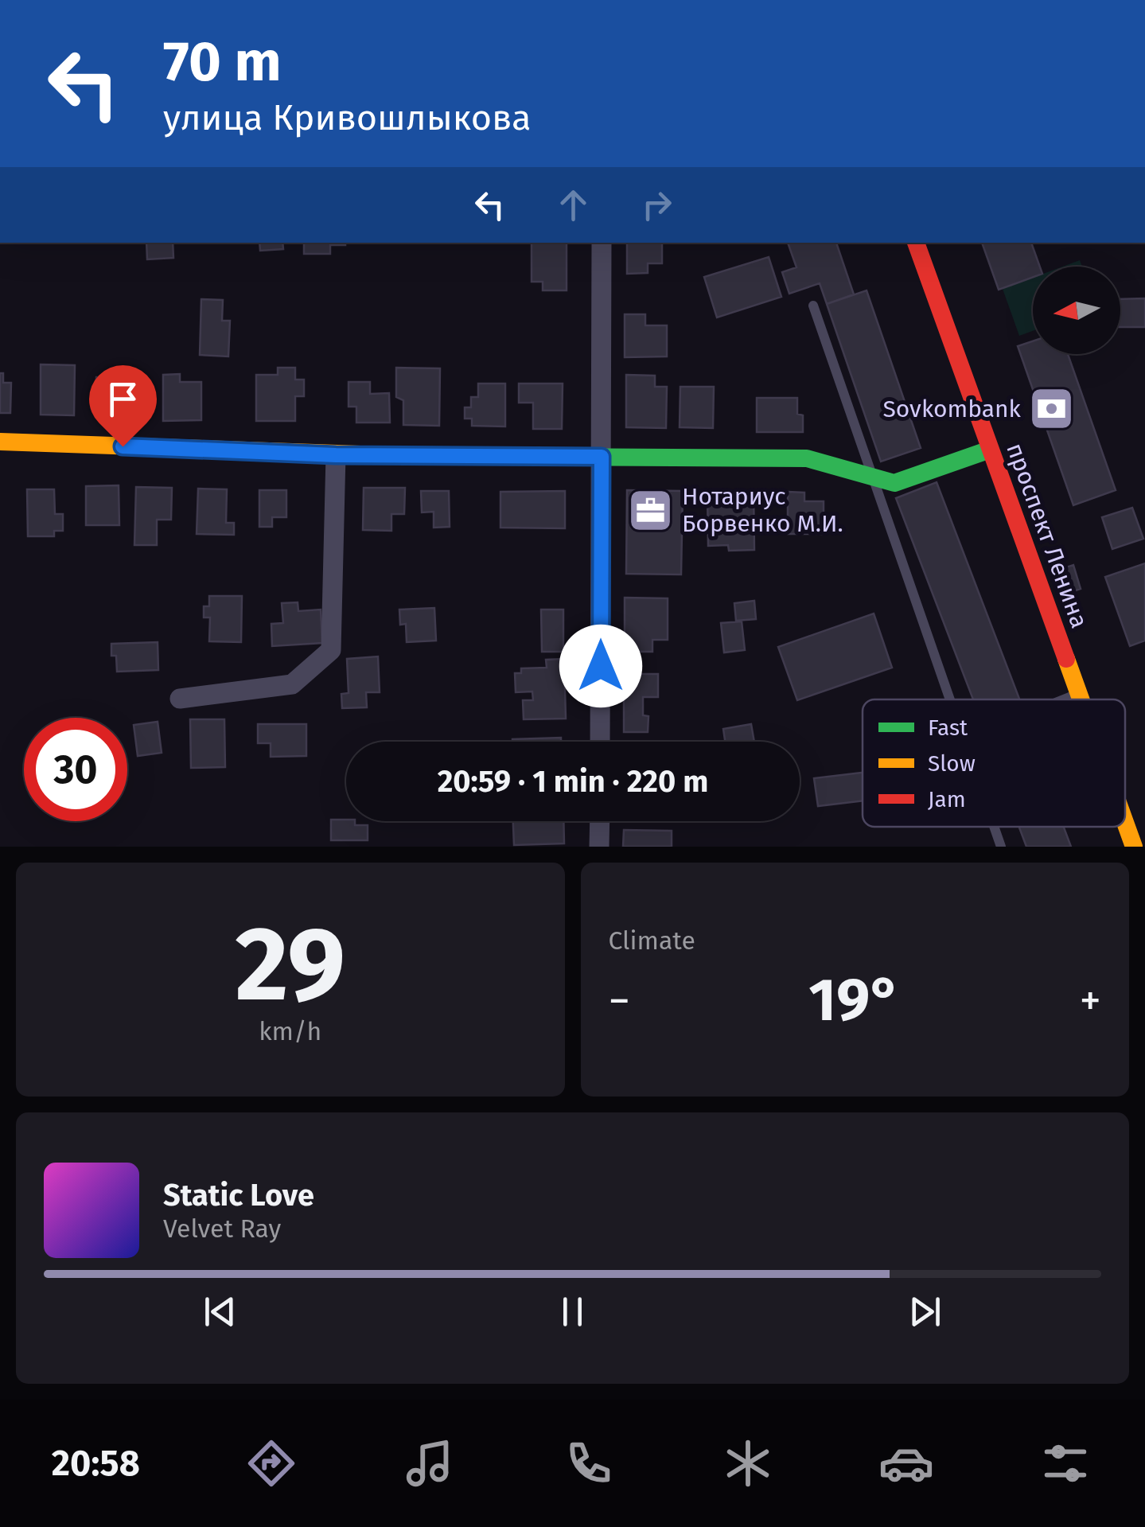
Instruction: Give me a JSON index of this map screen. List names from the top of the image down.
{
  "streets": {
    "street": ["проспект Ленина"]
  },
  "places": {
    "bank": ["Sovkombank"],
    "office": ["Нотариус Борвенко М.И."]
  },
  "legend": ["Fast", "Slow", "Jam"],
  "north": "left",
  "page": {
    "turn": ["70 m", "улица Кривошлыкова"],
    "limit": "30",
    "trip": "20:59 · 1 min · 220 m",
    "tile": [
      ["29", "km/h"],
      "Climate"
    ],
    "heat": ["−", "19°", "+"],
    "song": ["Static Love", "Velvet Ray"],
    "tabs": "20:58"
  }
}
